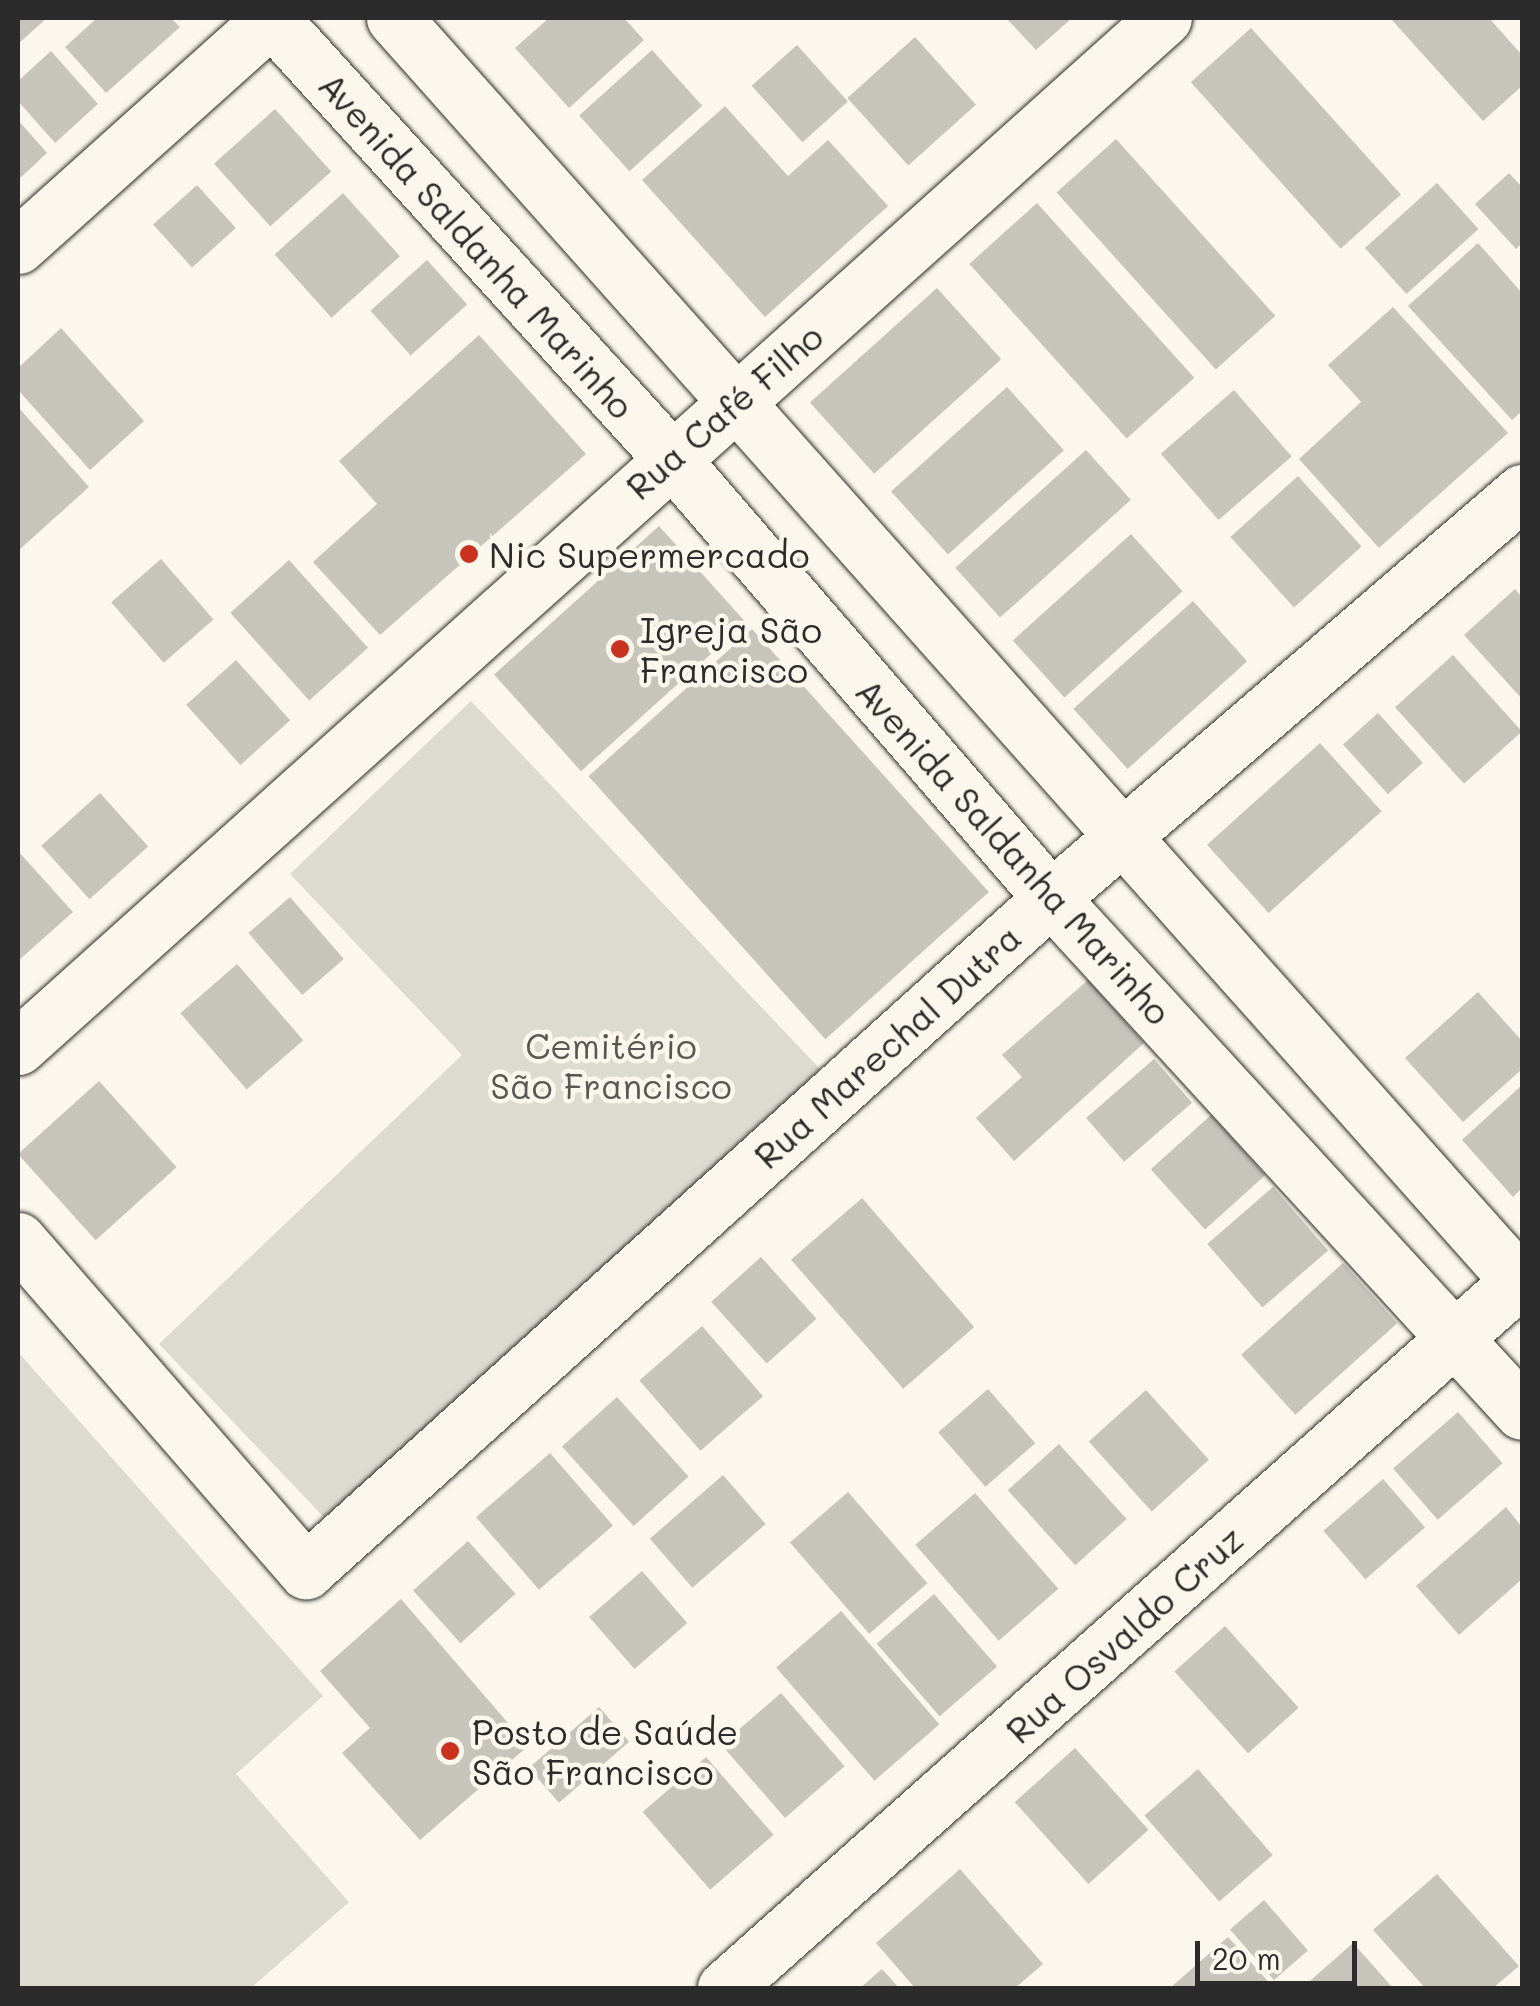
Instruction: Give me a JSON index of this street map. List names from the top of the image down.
{
  "streets": {
    "street": [
      "Avenida Saldanha Marinho",
      "Rua Café Filho",
      "Rua Marechal Dutra",
      "Rua Osvaldo Cruz"
    ]
  },
  "crossings": [
    ["Avenida Saldanha Marinho", "Rua Café Filho"],
    ["Avenida Saldanha Marinho", "Rua Marechal Dutra"],
    ["Avenida Saldanha Marinho", "Rua Osvaldo Cruz"]
  ],
  "parks": ["Cemitério São Francisco"],
  "places": ["Nic Supermercado", "Igreja São Francisco", "Posto de Saúde São Francisco"],
  "scale_bar": "20 m"
}
